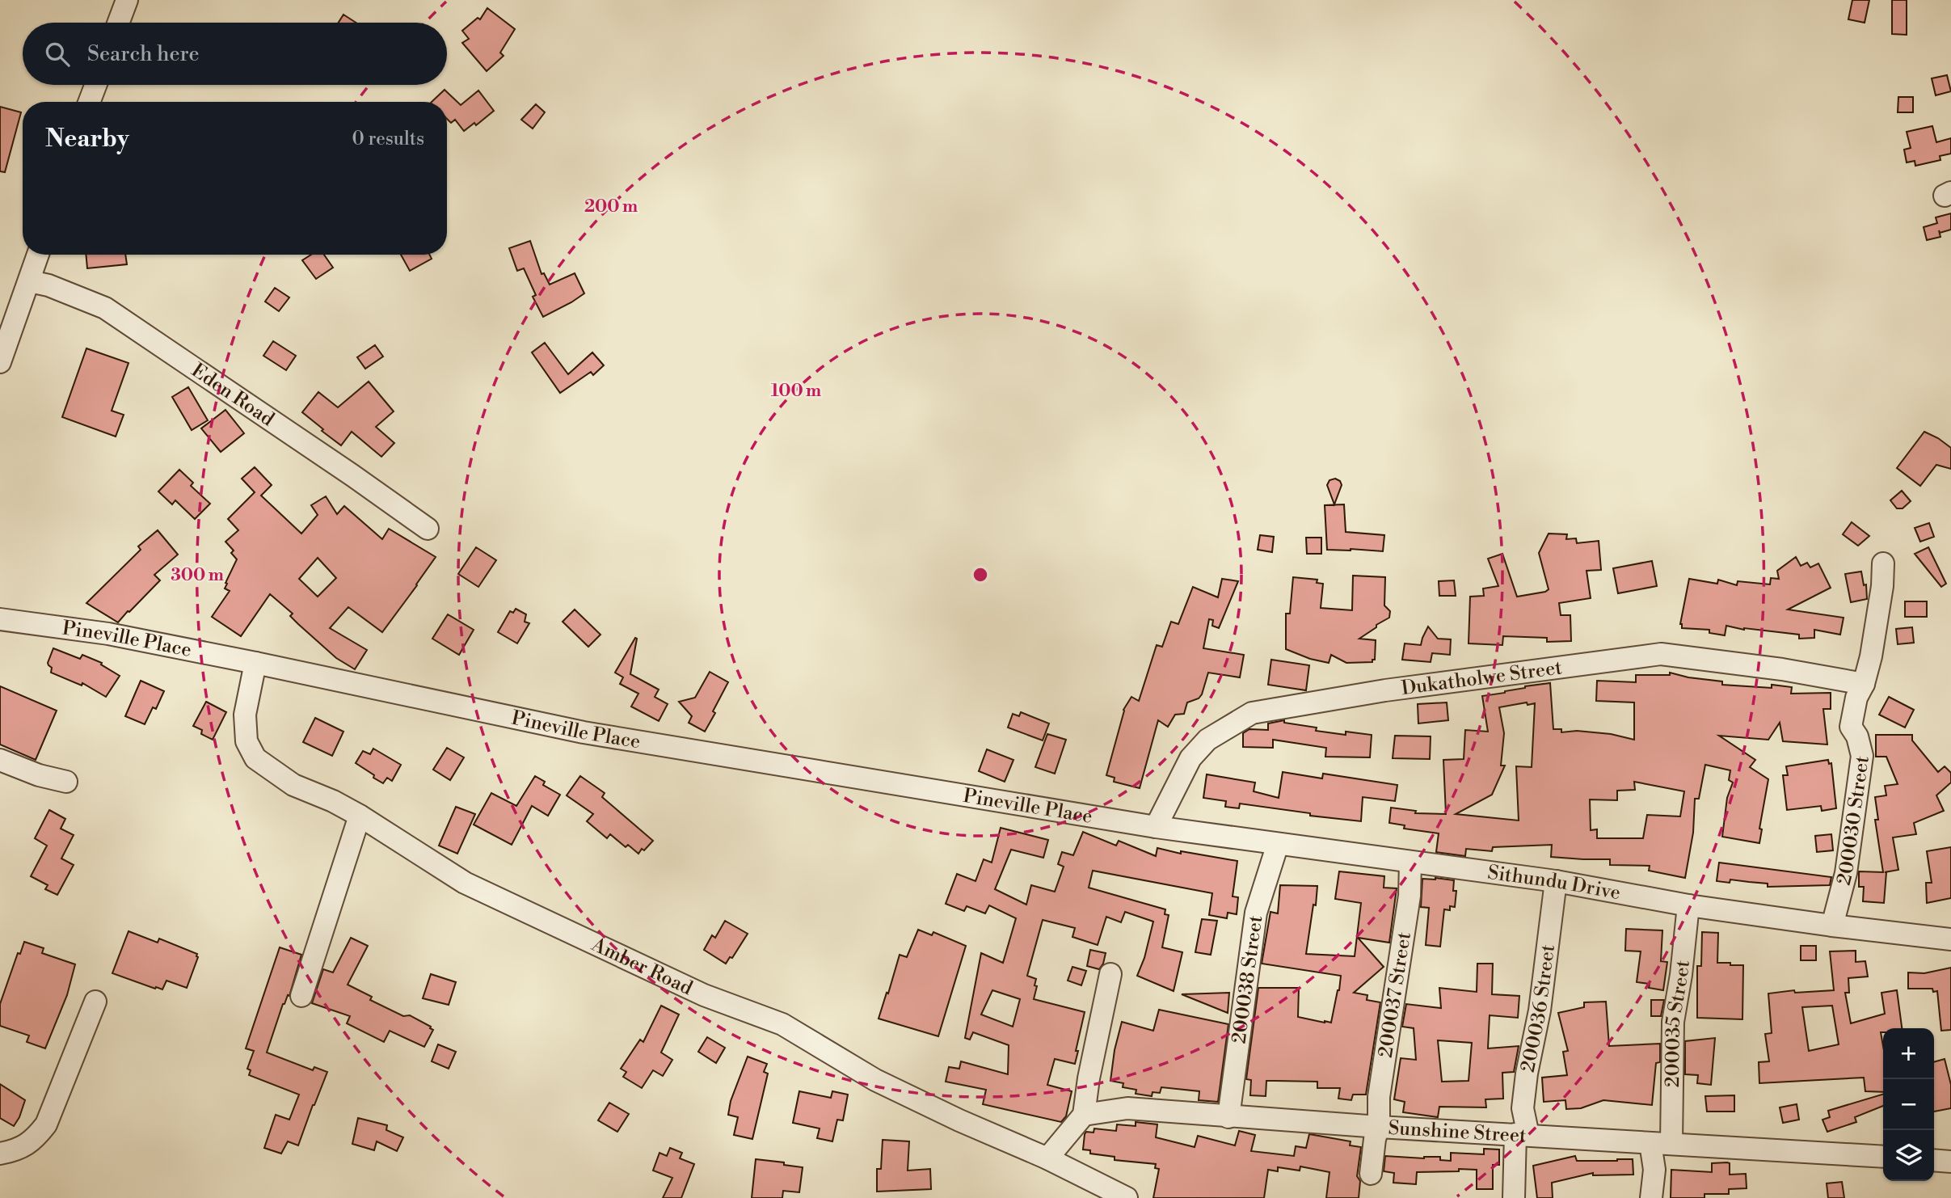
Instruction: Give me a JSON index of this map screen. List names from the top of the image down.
{
  "streets": {
    "street": [
      "Eden Road",
      "Pineville Place",
      "Dukatholwe Street",
      "200030 Street",
      "Sithundu Drive",
      "Amber Road",
      "200038 Street",
      "200037 Street",
      "200036 Street",
      "200035 Street",
      "Sunshine Street"
    ]
  },
  "crossings": [
    ["Pineville Place", "Dukatholwe Street"],
    ["Pineville Place", "Sithundu Drive"],
    ["Pineville Place", "Amber Road"],
    ["Dukatholwe Street", "200030 Street"],
    ["Dukatholwe Street", "Sithundu Drive"],
    ["200030 Street", "Sithundu Drive"],
    ["Sithundu Drive", "200038 Street"],
    ["Sithundu Drive", "200037 Street"],
    ["Sithundu Drive", "200036 Street"],
    ["Sithundu Drive", "200035 Street"],
    ["200038 Street", "Sunshine Street"],
    ["200037 Street", "Sunshine Street"],
    ["200036 Street", "Sunshine Street"],
    ["200035 Street", "Sunshine Street"]
  ],
  "page": {
    "search": "Search here",
    "heading": ["Nearby", "0 results"],
    "map_buttons": ["+", "−"]
  },
  "rings": ["200 m", "100 m", "300 m"]
}
